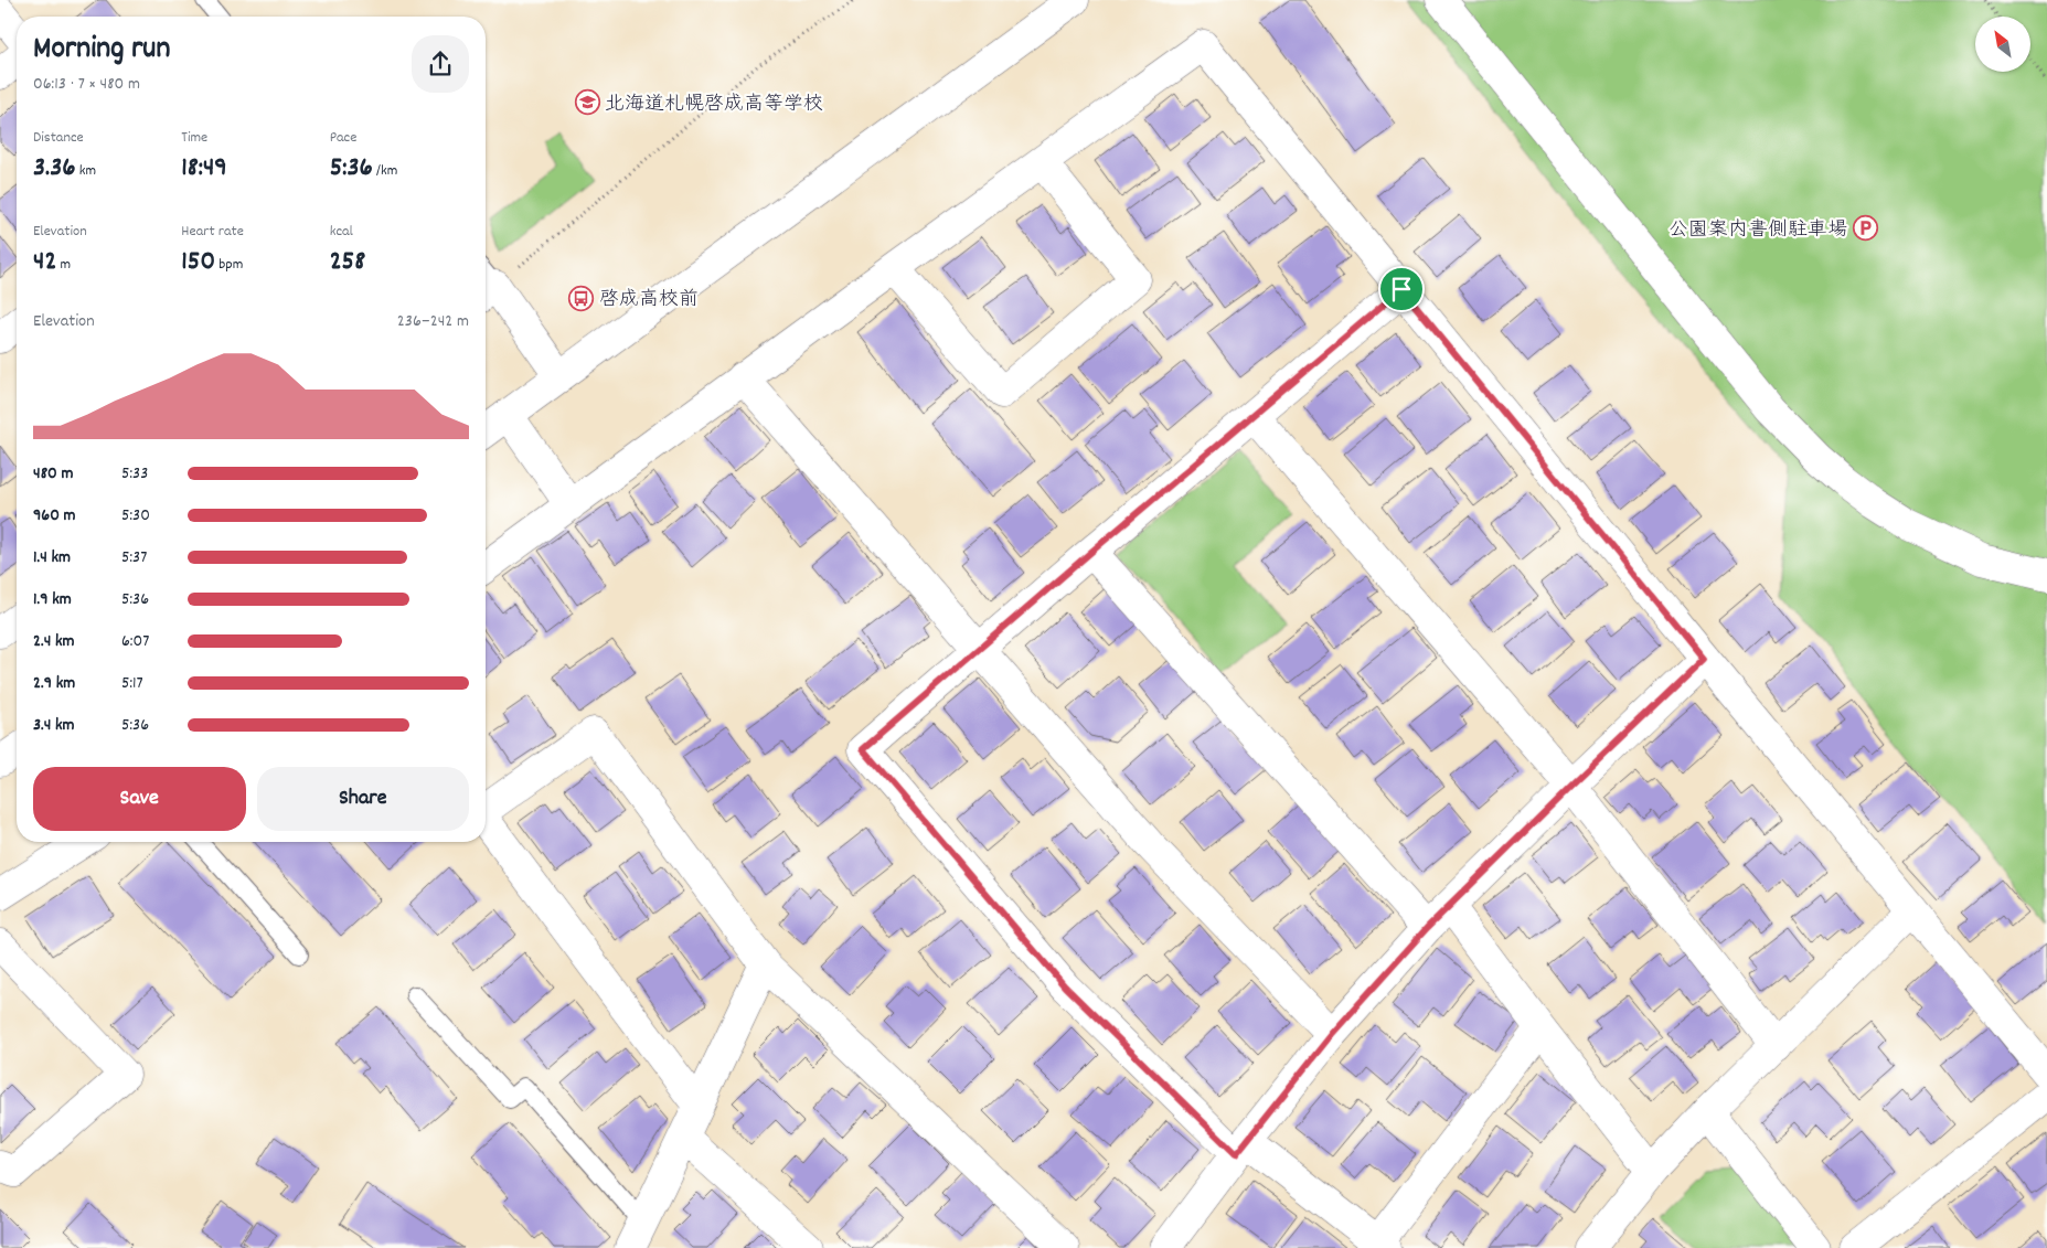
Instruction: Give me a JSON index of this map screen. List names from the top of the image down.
{
  "places": {
    "school or university": ["北海道札幌啓成高等学校"],
    "parking": ["公園案内書側駐車場"],
    "bus stop": ["啓成高校前"]
  },
  "north": "top left",
  "page": {
    "heading": ["Morning run", "06:13 · 7 × 480 m"],
    "stats": [
      ["Distance", "3.36 km"],
      ["Time", "18:49"],
      ["Pace", "5:36 /km"],
      ["Elevation", "42 m"],
      ["Heart rate", "150 bpm"],
      ["kcal", "258"]
    ],
    "chart": ["Elevation", "236–242 m"],
    "list": [
      {
        "name": "480 m",
        "note": "5:33"
      },
      {
        "name": "960 m",
        "note": "5:30"
      },
      {
        "name": "1.4 km",
        "note": "5:37"
      },
      {
        "name": "1.9 km",
        "note": "5:36"
      },
      {
        "name": "2.4 km",
        "note": "6:07"
      },
      {
        "name": "2.9 km",
        "note": "5:17"
      },
      {
        "name": "3.4 km",
        "note": "5:36"
      }
    ],
    "buttons": ["Save", "Share"]
  }
}
